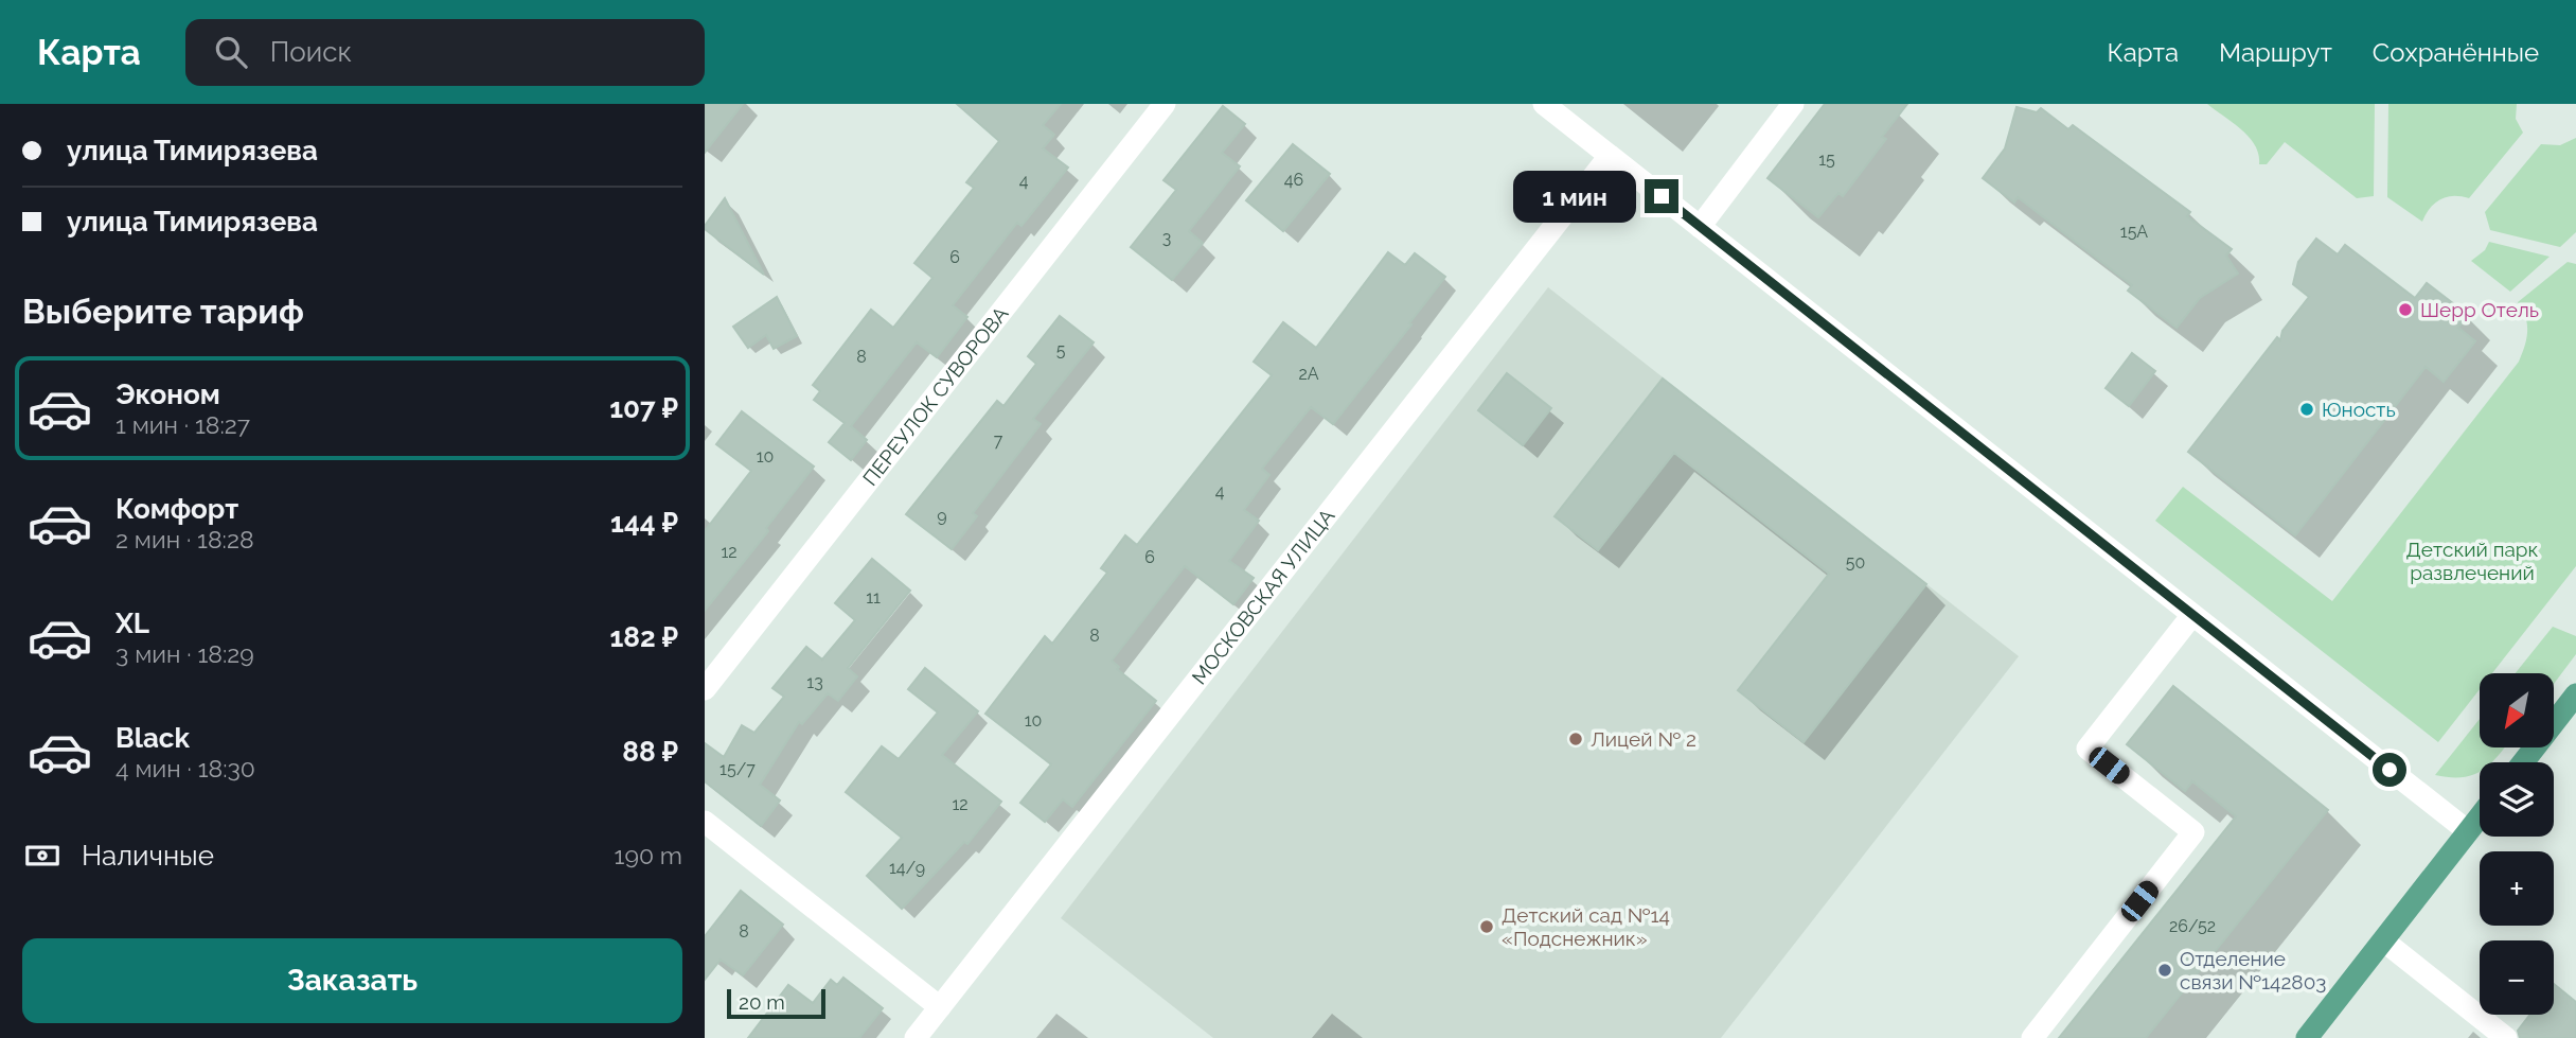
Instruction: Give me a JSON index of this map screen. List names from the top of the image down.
{
  "streets": {
    "street": ["ПЕРЕУЛОК СУВОРОВА", "МОСКОВСКАЯ УЛИЦА"]
  },
  "parks": ["Детский парк развлечений"],
  "places": [
    "Шерр Отель",
    "Юность",
    "Лицей № 2",
    "Детский сад №14 «Подснежник»",
    "Отделение связи №142803"
  ],
  "house_numbers": [
    "15",
    "46",
    "4",
    "15А",
    "3",
    "6",
    "5",
    "8",
    "2А",
    "7",
    "10",
    "4",
    "9",
    "12",
    "6",
    "50",
    "11",
    "8",
    "13",
    "10",
    "15/7",
    "12",
    "14/9",
    "26/52",
    "8"
  ],
  "scale_bar": "20 m",
  "north": "bottom left",
  "page": {
    "header": "Карта",
    "search": "Поиск",
    "nav": ["Карта", "Маршрут", "Сохранённые"],
    "banner": ["улица Тимирязева", "улица Тимирязева"],
    "bubble": "1 мин",
    "heading": "Выберите тариф",
    "list": [
      {
        "name": "Эконом",
        "note": "1 мин · 18:27",
        "value": "107 ₽"
      },
      {
        "name": "Комфорт",
        "note": "2 мин · 18:28",
        "value": "144 ₽"
      },
      {
        "name": "XL",
        "note": "3 мин · 18:29",
        "value": "182 ₽"
      },
      {
        "name": "Black",
        "note": "4 мин · 18:30",
        "value": "88 ₽"
      }
    ],
    "map_buttons": ["+", "−"],
    "pay": ["Наличные", "190 m"],
    "buttons": "Заказать",
    "scale": "20 m"
  }
}
